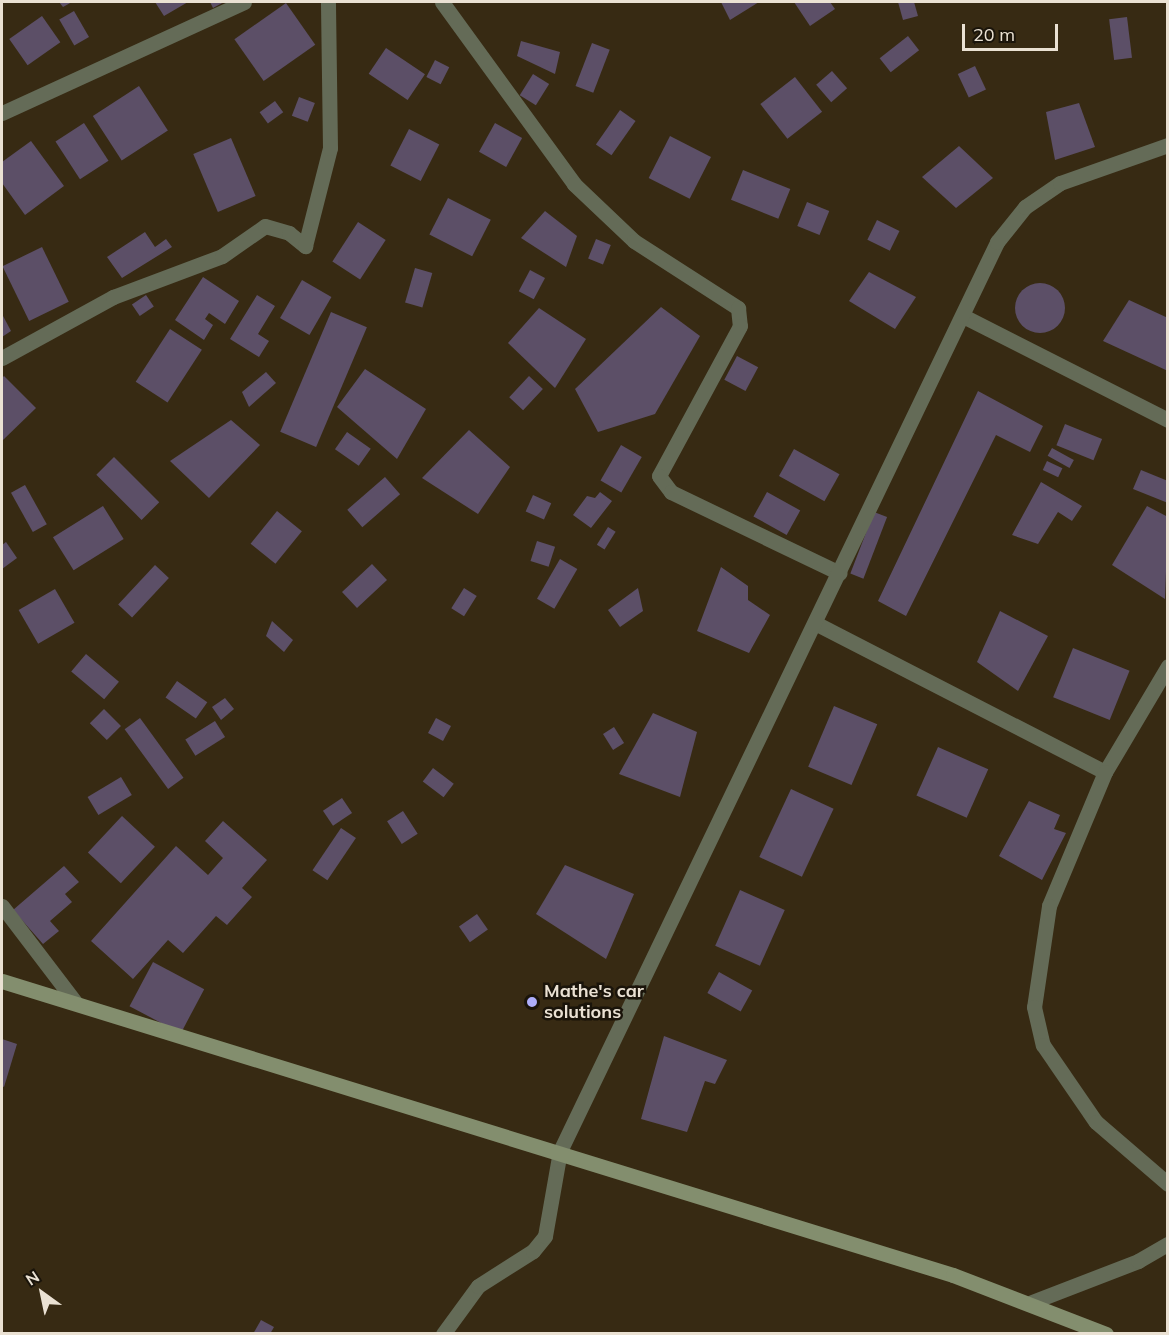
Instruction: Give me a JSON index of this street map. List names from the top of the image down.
{
  "places": ["Mathe's car solutions"],
  "scale_bar": "20 m",
  "north": "top left"
}
